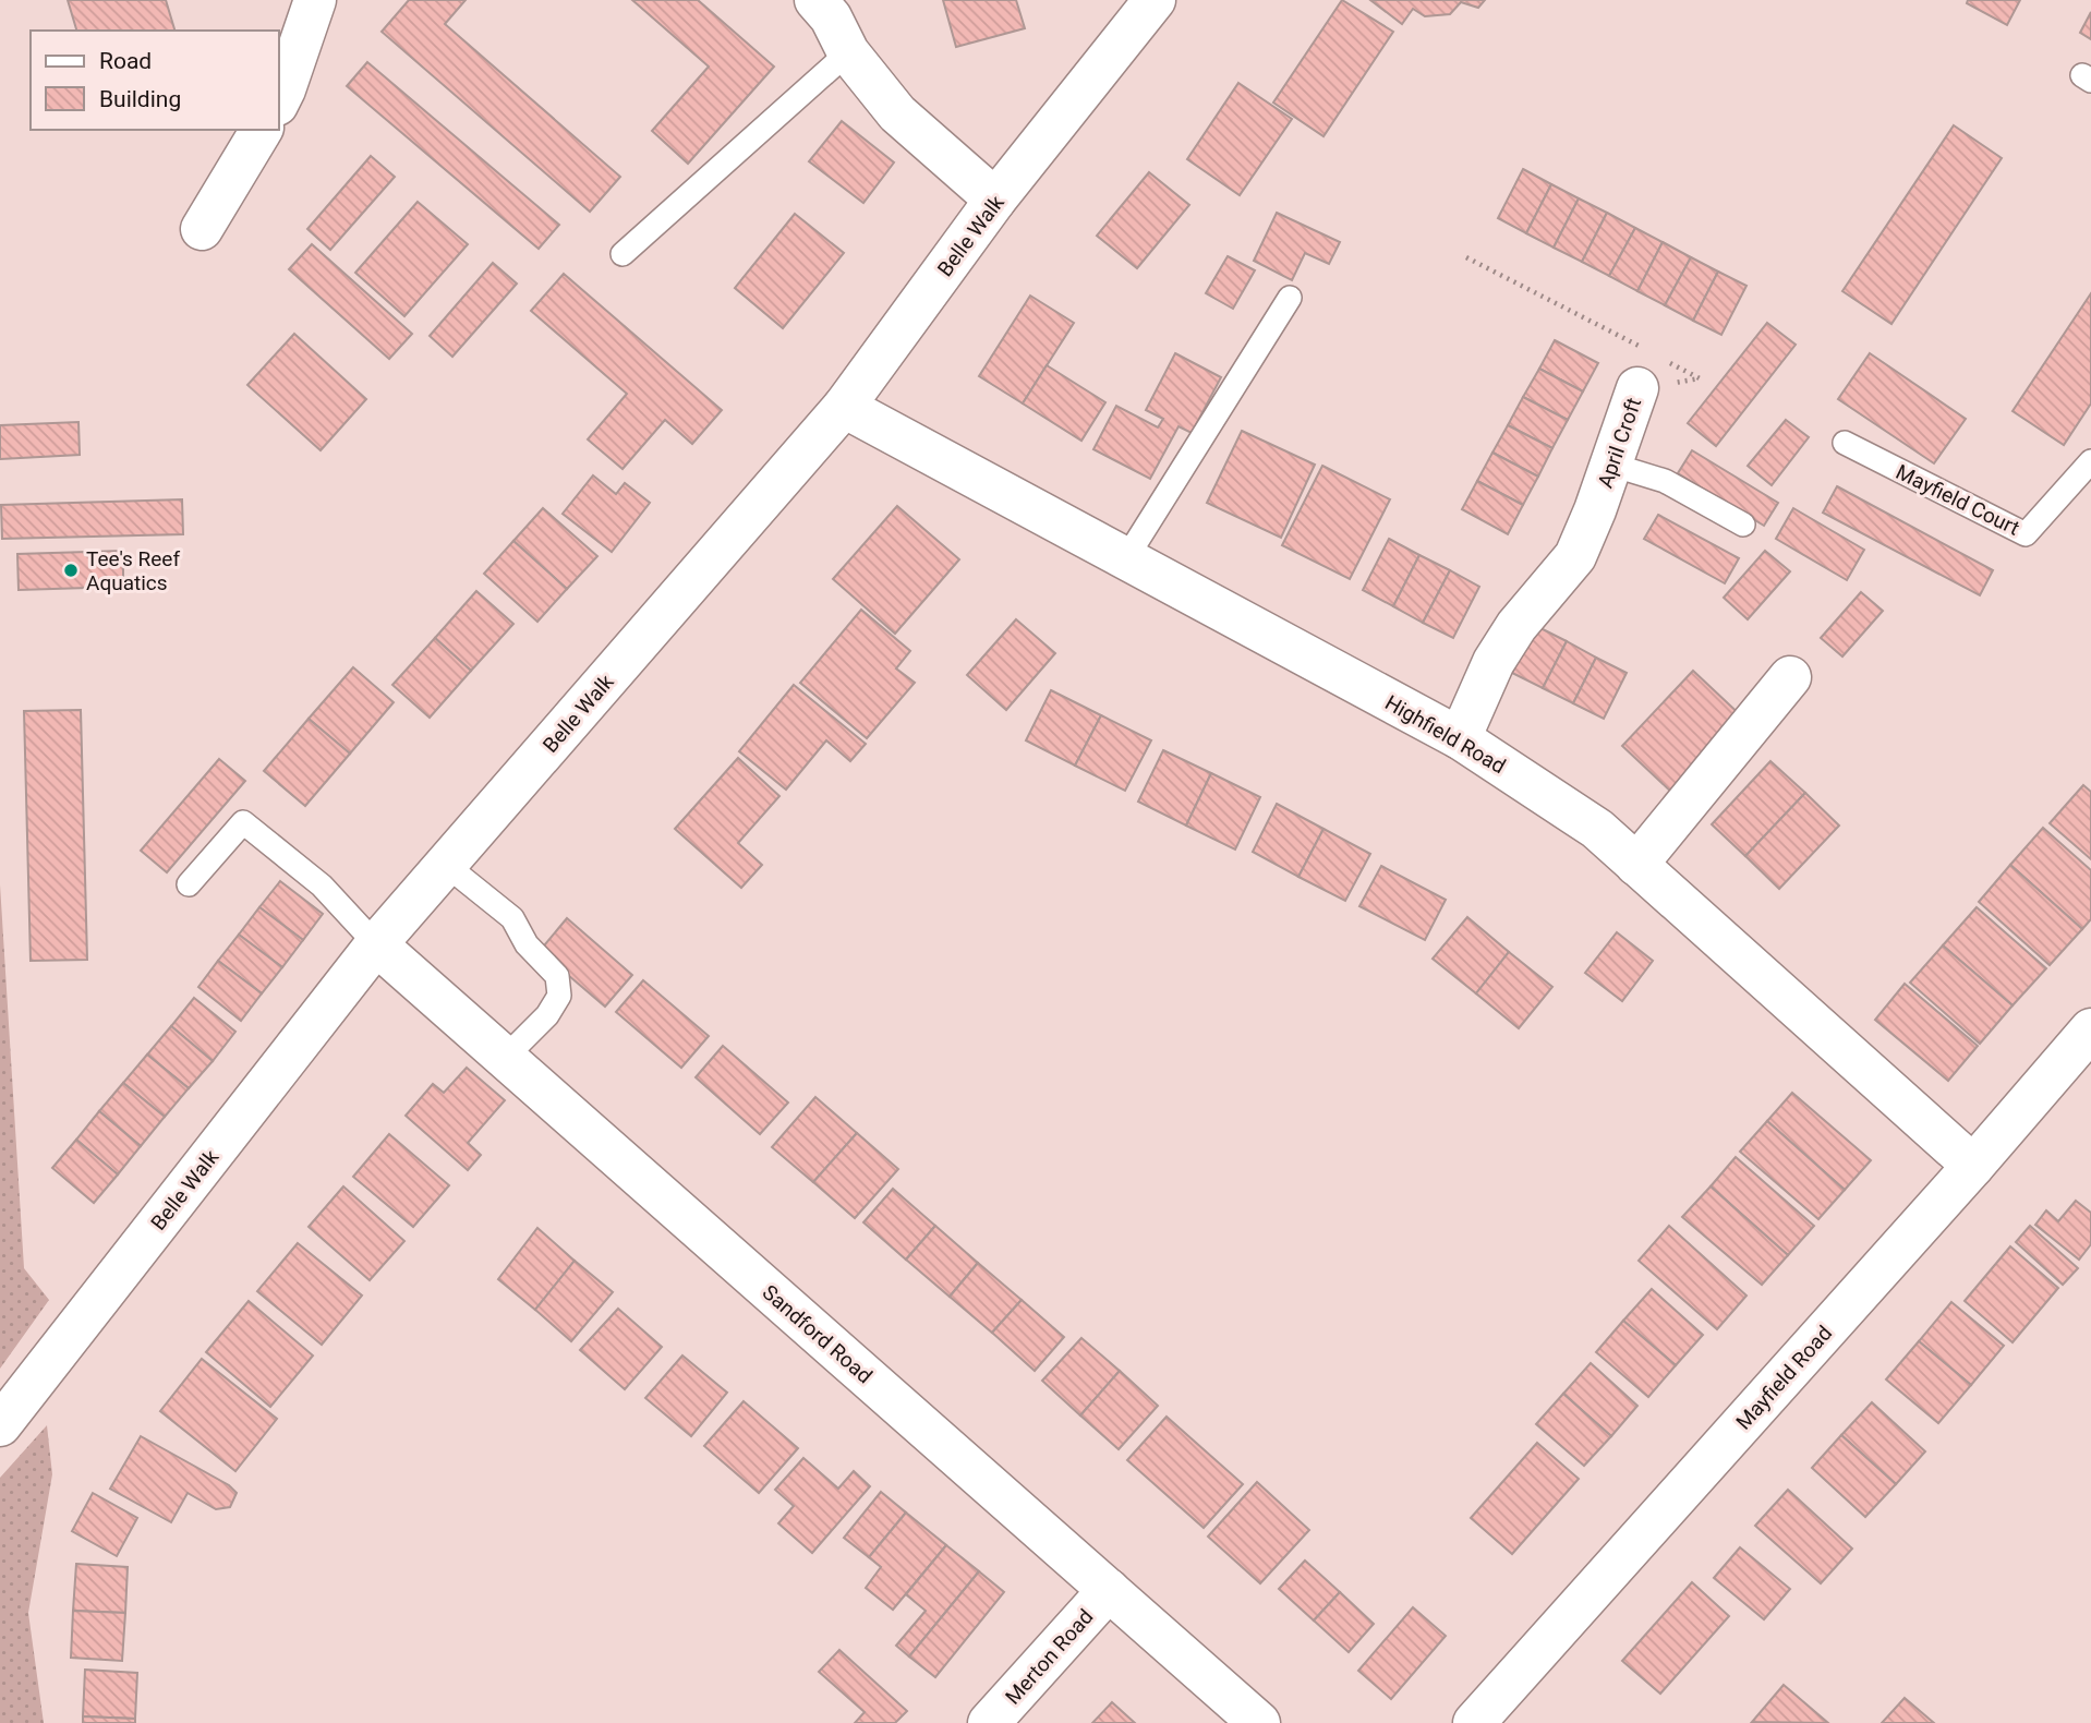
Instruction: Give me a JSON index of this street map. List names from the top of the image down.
{
  "streets": {
    "street": [
      "Belle Walk",
      "April Croft",
      "Highfield Road",
      "Sandford Road",
      "Mayfield Road",
      "Merton Road"
    ],
    "lane": ["Mayfield Court"]
  },
  "crossings": [
    ["Belle Walk", "Highfield Road"],
    ["Belle Walk", "Sandford Road"],
    ["April Croft", "Highfield Road"],
    ["Highfield Road", "Mayfield Road"],
    ["Sandford Road", "Merton Road"]
  ],
  "places": ["Tee's Reef Aquatics"],
  "legend": ["Road", "Building"]
}
